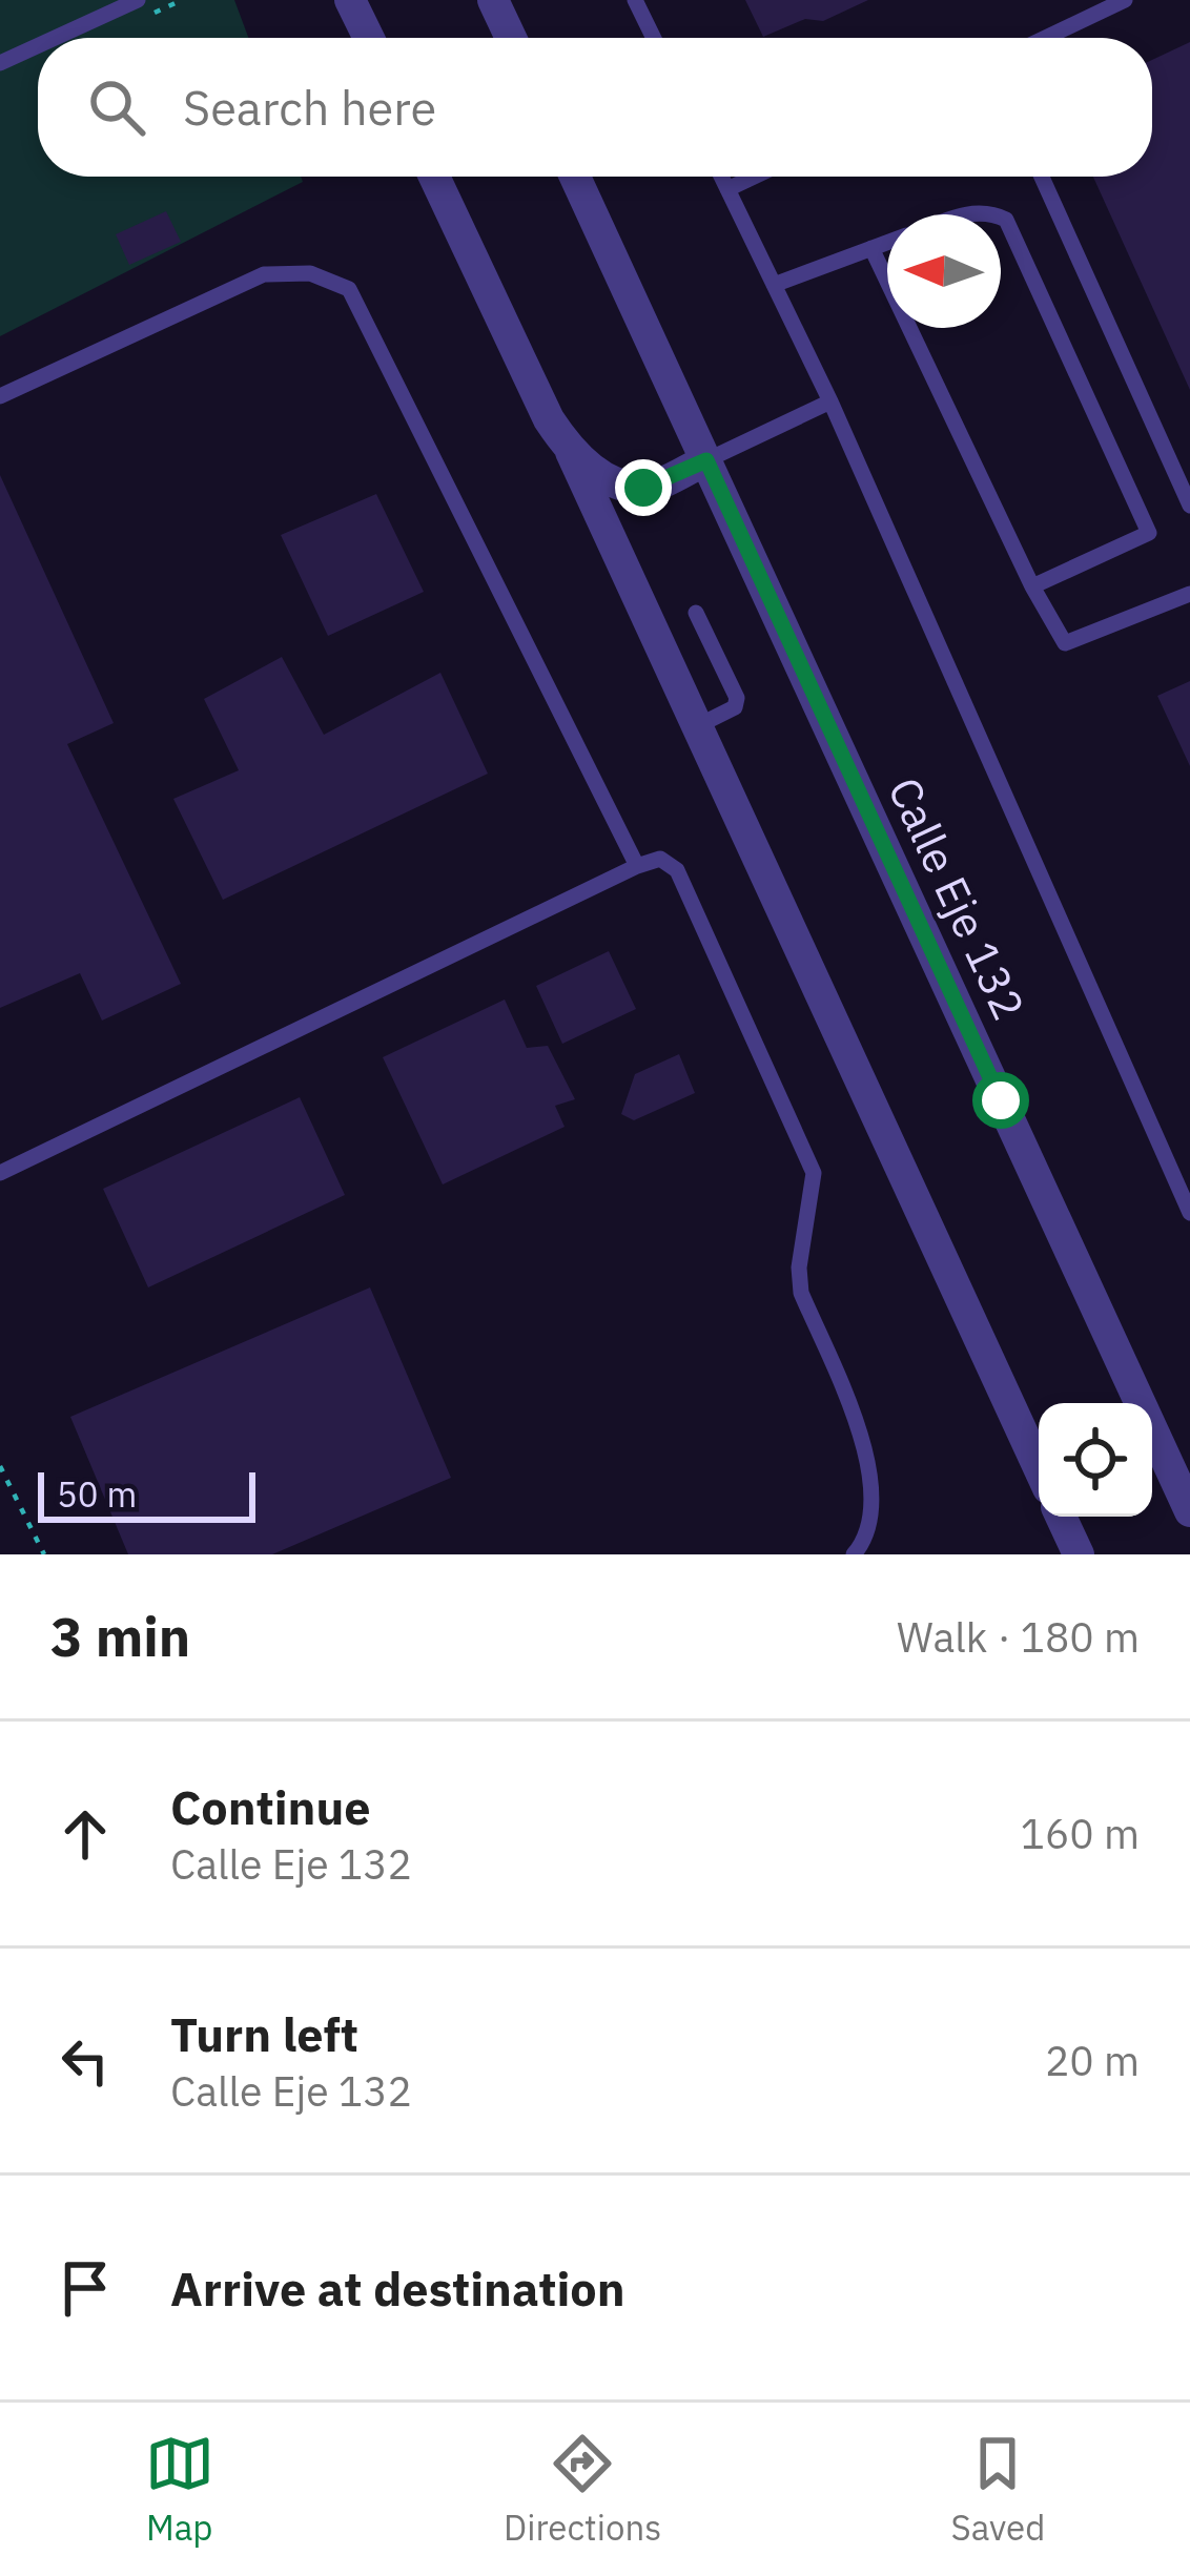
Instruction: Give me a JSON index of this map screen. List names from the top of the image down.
{
  "streets": {
    "street": ["Calle Eje 132"]
  },
  "scale_bar": "50 m",
  "north": "left",
  "page": {
    "search": "Search here",
    "scale": "50 m",
    "heading": ["3 min", "Walk · 180 m"],
    "list": [
      ["Continue", "Calle Eje 132", "160 m"],
      ["Turn left", "Calle Eje 132", "20 m"],
      "Arrive at destination"
    ],
    "nav": ["Map", "Directions", "Saved"]
  }
}
